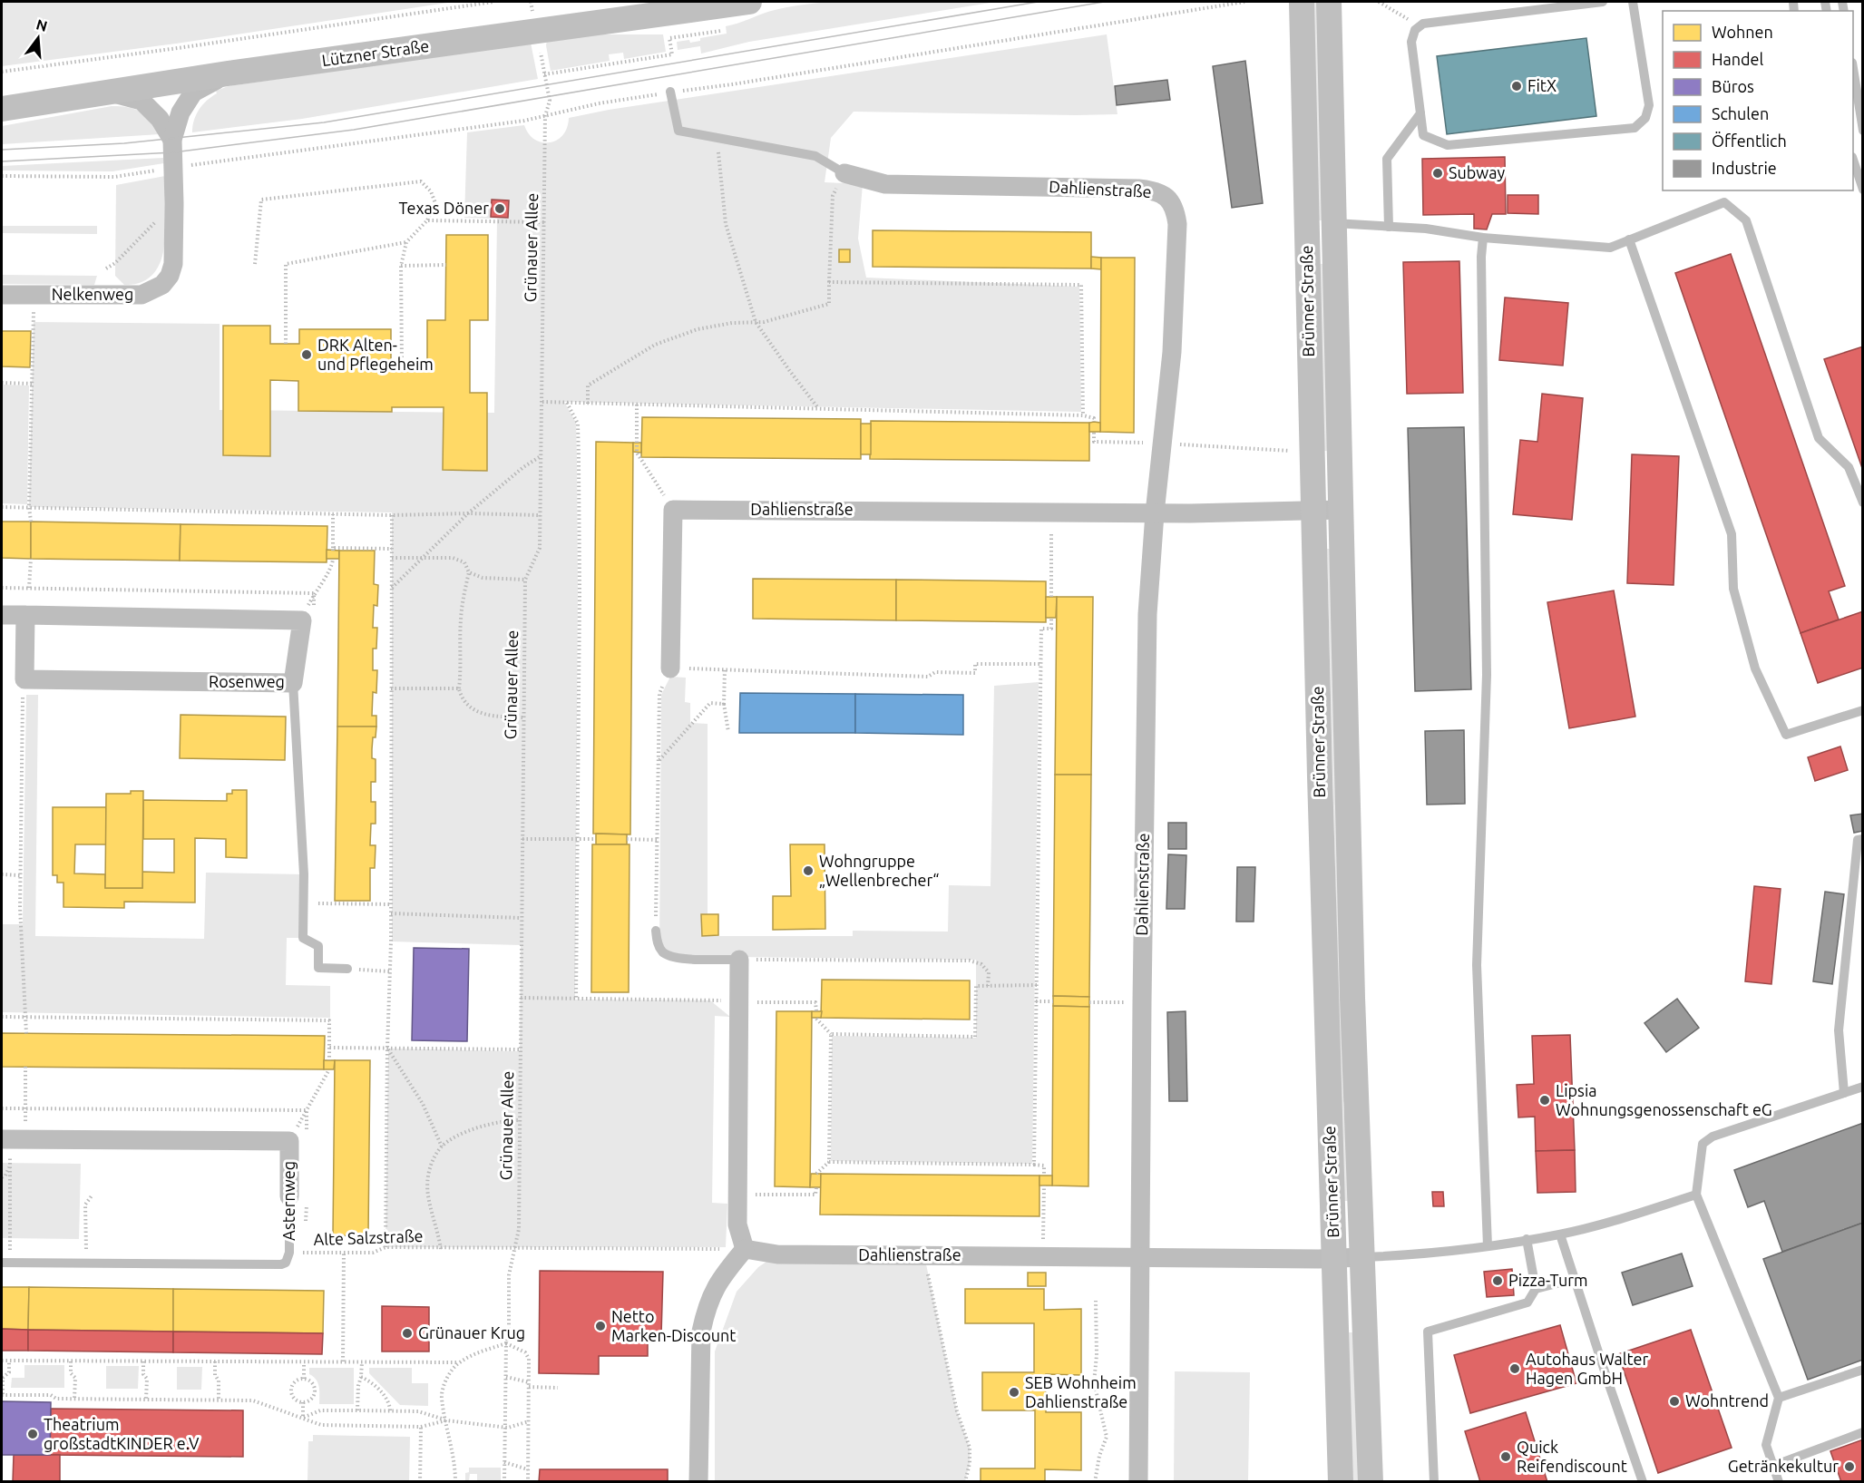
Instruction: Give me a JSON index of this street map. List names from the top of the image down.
{
  "streets": {
    "main road": ["Lützner Straße", "Brünner Straße"],
    "street": [
      "Dahlienstraße",
      "Nelkenweg",
      "Rosenweg",
      "Asternweg"
    ],
    "path": ["Grünauer Allee", "Alte Salzstraße"]
  },
  "crossings": [
    ["Lützner Straße", "Grünauer Allee"],
    ["Lützner Straße", "Nelkenweg"],
    ["Dahlienstraße", "Brünner Straße"],
    ["Grünauer Allee", "Alte Salzstraße"],
    ["Asternweg", "Alte Salzstraße"]
  ],
  "places": [
    "FitX",
    "Subway",
    "Texas Döner",
    "DRK Alten- und Pflegeheim",
    "Wohngruppe „Wellenbrecher“",
    "Lipsia Wohnungsgenossenschaft eG",
    "Pizza-Turm",
    "Netto Marken-Discount",
    "Grünauer Krug",
    "Autohaus Walter Hagen GmbH",
    "SEB Wohnheim Dahlienstraße",
    "Wohntrend",
    "Theatrium großstadtKINDER e.V",
    "Quick Reifendiscount",
    "Getränkekultur"
  ],
  "legend": [
    "Wohnen",
    "Handel",
    "Büros",
    "Schulen",
    "Öffentlich",
    "Industrie"
  ],
  "north": "top"
}
